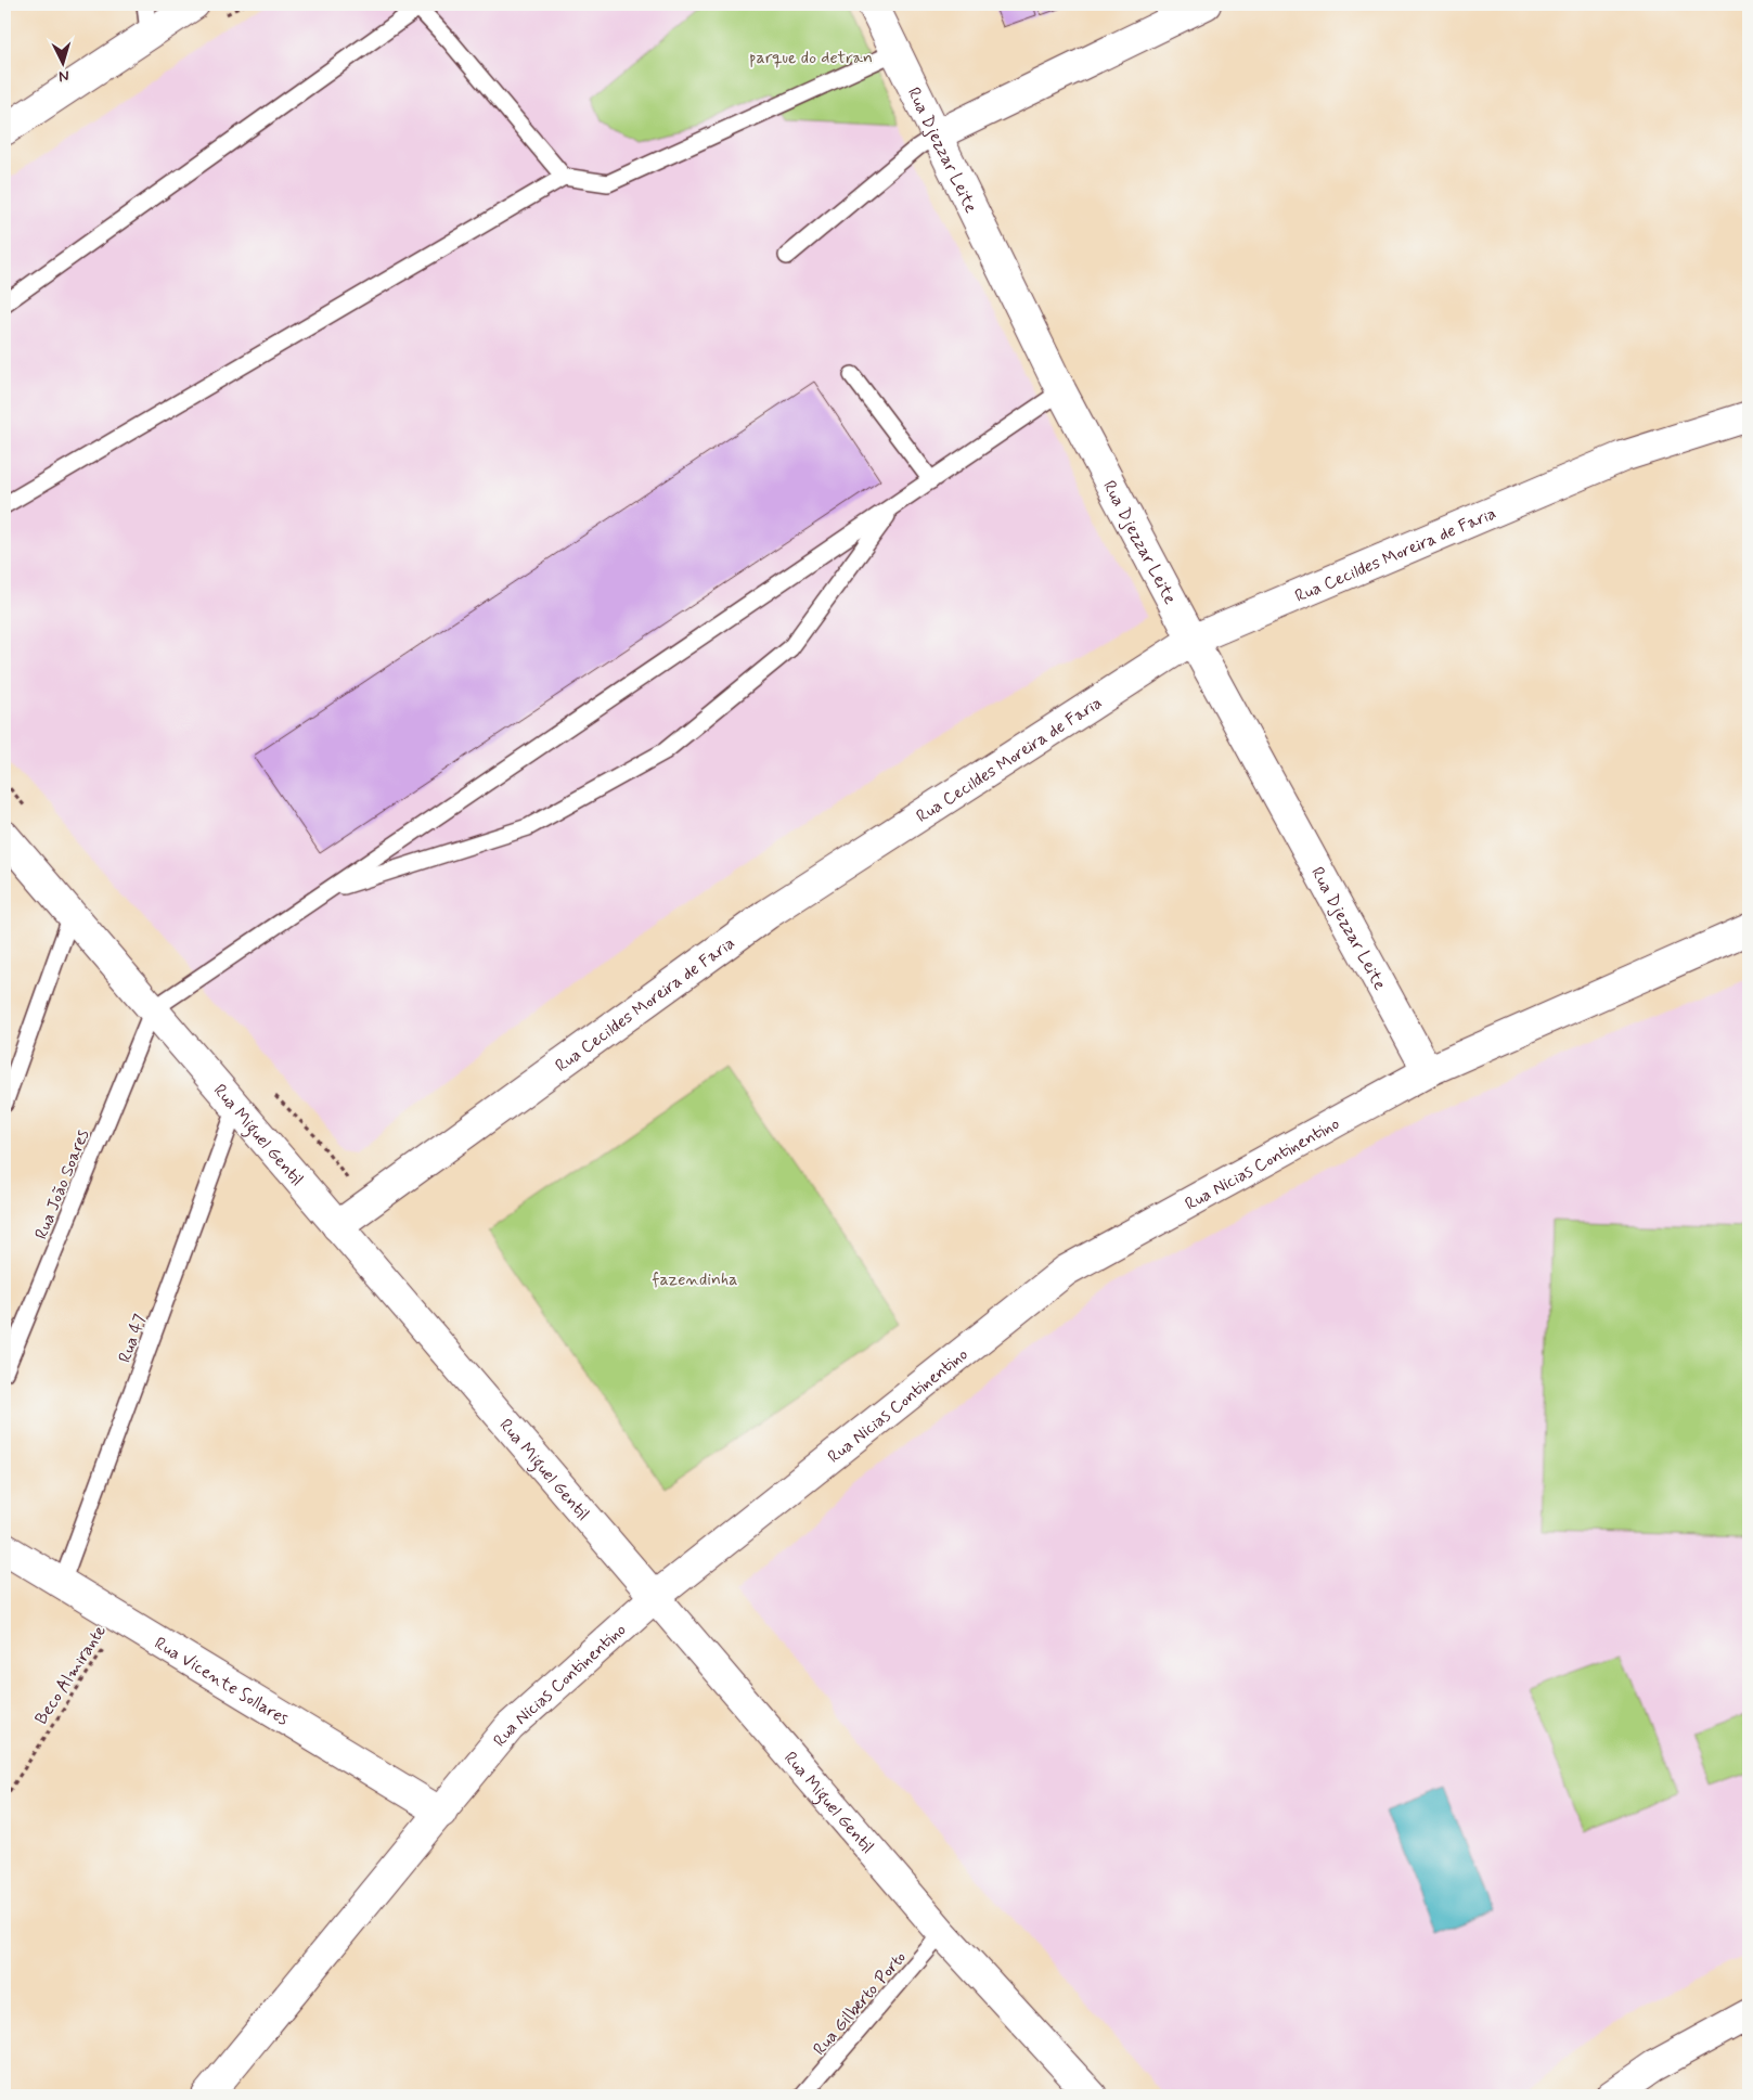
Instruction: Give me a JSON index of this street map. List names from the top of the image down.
{
  "streets": {
    "street": [
      "Rua Djezzar Leite",
      "Rua Cecildes Moreira de Faria",
      "Rua Miguel Gentil",
      "Rua Nicias Continentino",
      "Rua Vicente Sollares"
    ],
    "lane": ["Rua João Soares", "Rua 47", "Rua Gilberto Porto"],
    "path": ["Beco Almirante"]
  },
  "crossings": [
    ["Rua Djezzar Leite", "Rua Cecildes Moreira de Faria"],
    ["Rua Djezzar Leite", "Rua Nicias Continentino"],
    ["Rua Cecildes Moreira de Faria", "Rua Miguel Gentil"],
    ["Rua Miguel Gentil", "Rua Nicias Continentino"],
    ["Rua Miguel Gentil", "Rua João Soares"],
    ["Rua Miguel Gentil", "Rua 47"],
    ["Rua Miguel Gentil", "Rua Gilberto Porto"],
    ["Rua Nicias Continentino", "Rua Vicente Sollares"],
    ["Rua 47", "Rua Vicente Sollares"],
    ["Beco Almirante", "Rua Vicente Sollares"]
  ],
  "parks": ["parque do detran", "fazendinha"],
  "north": "bottom"
}
